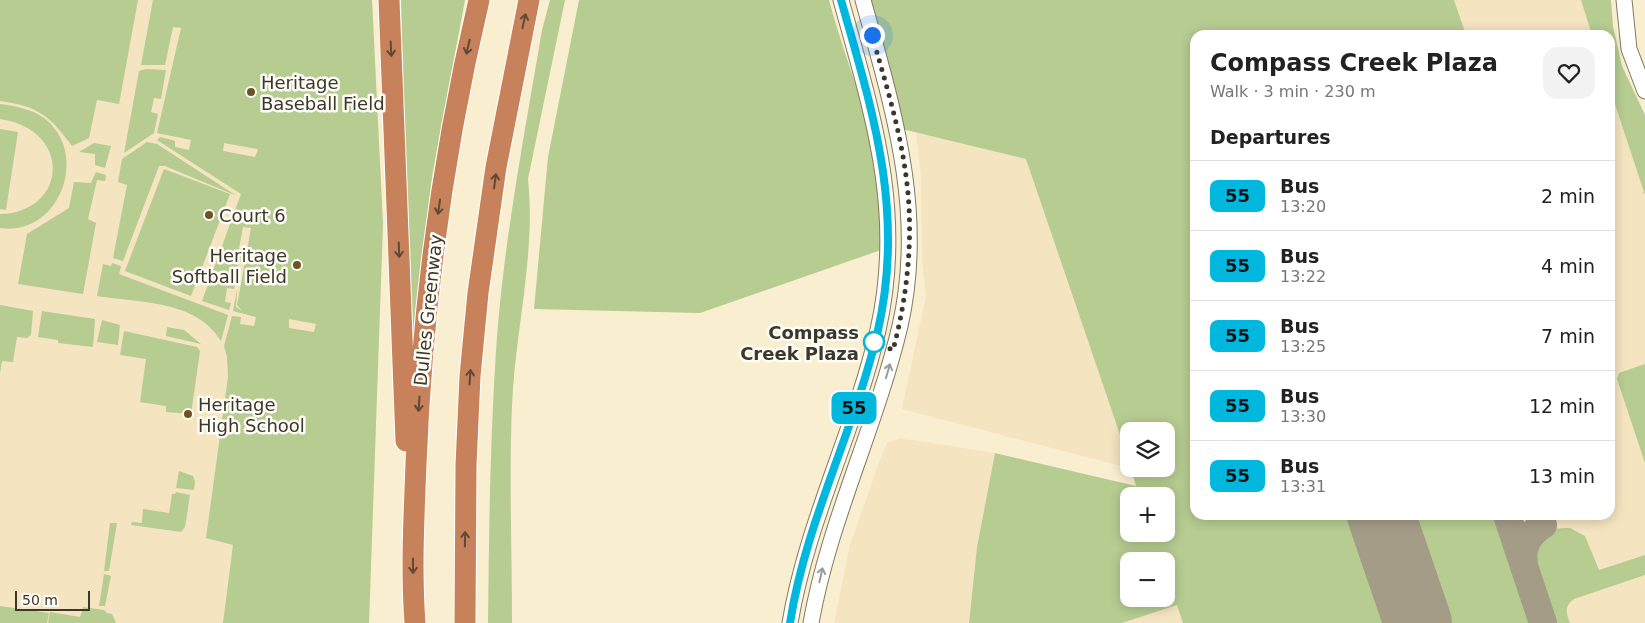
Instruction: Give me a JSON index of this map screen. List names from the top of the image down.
{
  "streets": {
    "highway": ["Dulles Greenway"]
  },
  "places": [
    "Heritage Baseball Field",
    "Court 6",
    "Heritage Softball Field",
    "Compass Creek Plaza",
    "Heritage High School"
  ],
  "lines": ["bus line 55"],
  "scale_bar": "50 m",
  "page": {
    "on_map": "55",
    "heading": [
      ["Compass Creek Plaza", "Walk · 3 min · 230 m"],
      "Departures"
    ],
    "list": [
      {
        "mark": "55",
        "name": "Bus",
        "note": "13:20",
        "value": "2 min"
      },
      {
        "mark": "55",
        "name": "Bus",
        "note": "13:22",
        "value": "4 min"
      },
      {
        "mark": "55",
        "name": "Bus",
        "note": "13:25",
        "value": "7 min"
      },
      {
        "mark": "55",
        "name": "Bus",
        "note": "13:30",
        "value": "12 min"
      },
      {
        "mark": "55",
        "name": "Bus",
        "note": "13:31",
        "value": "13 min"
      }
    ],
    "map_buttons": ["+", "−"],
    "scale": "50 m"
  }
}
